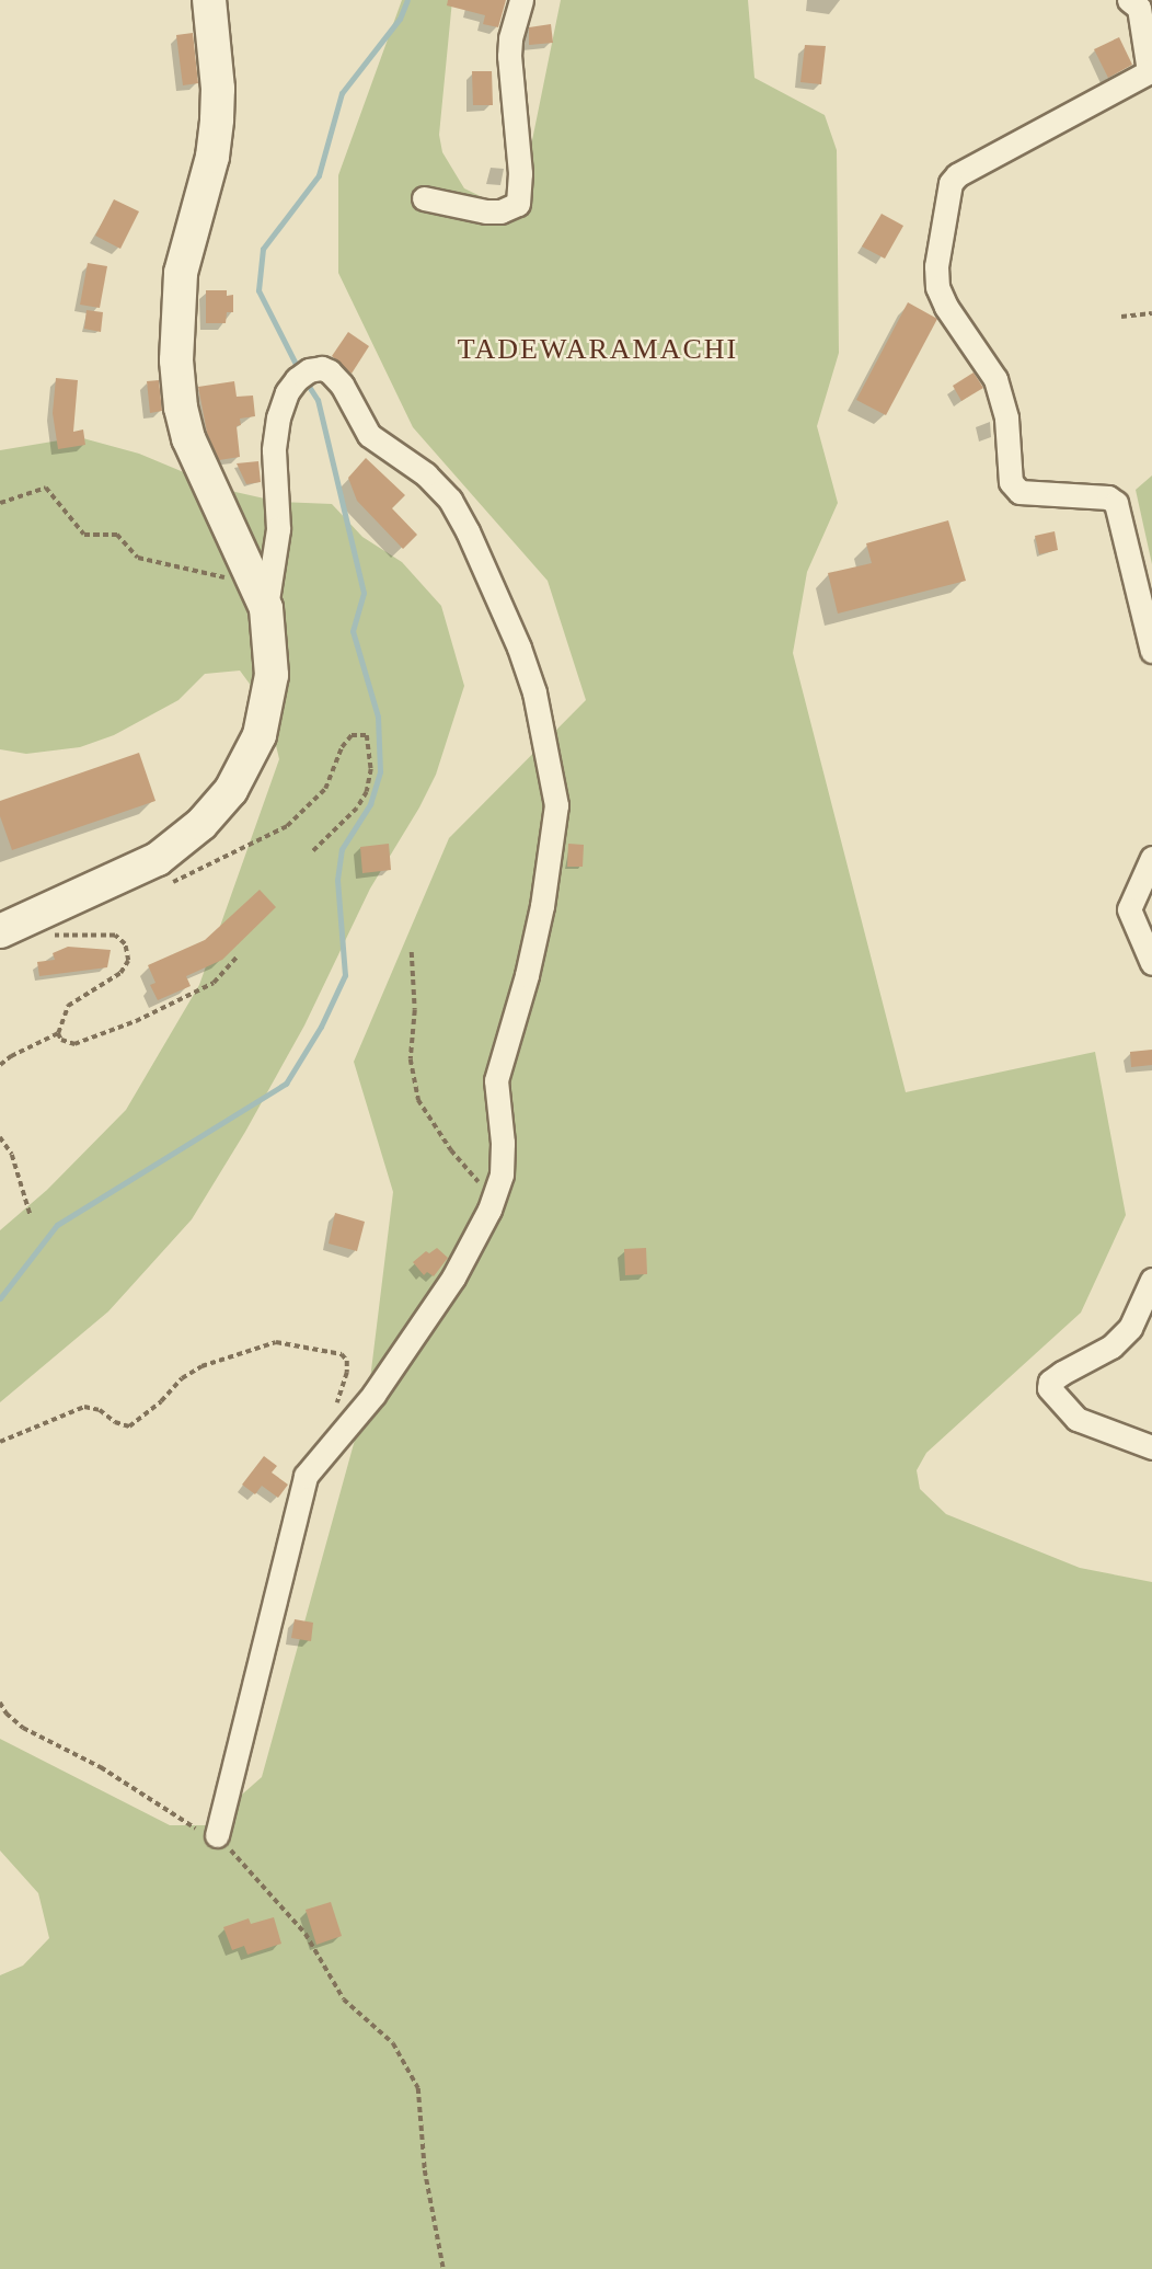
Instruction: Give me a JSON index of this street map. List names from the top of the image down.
{
  "districts": ["TADEWARAMACHI"]
}
